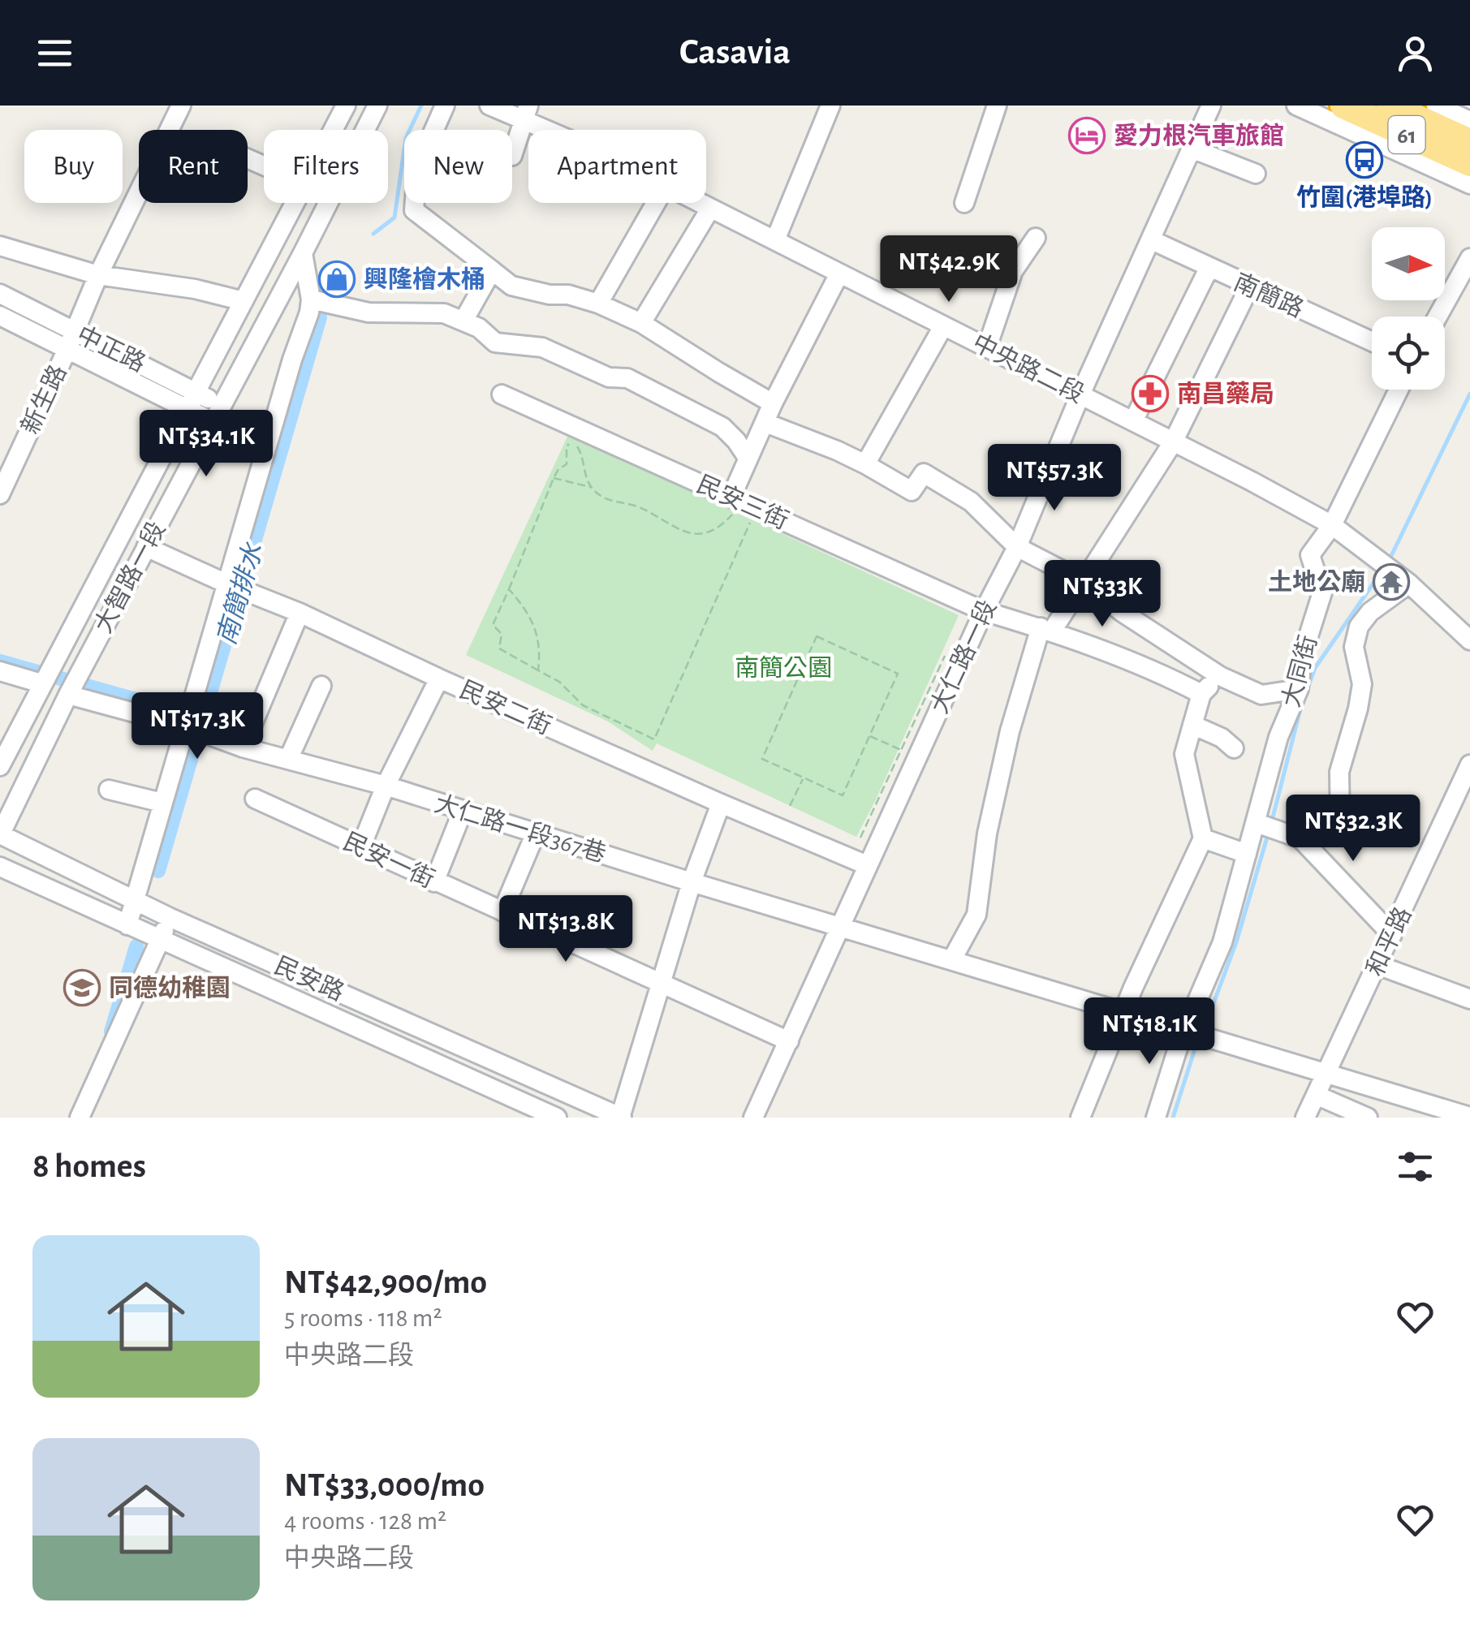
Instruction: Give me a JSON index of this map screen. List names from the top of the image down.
{
  "streets": {
    "highway": ["61"],
    "street": [
      "南簡路",
      "中正路",
      "中央路二段",
      "新生路",
      "民安三街",
      "大智路一段",
      "大仁路一段",
      "大同街",
      "民安二街",
      "大仁路一段367巷",
      "民安一街",
      "和平路",
      "民安路"
    ]
  },
  "crossings": [
    ["南簡路", "大仁路一段"],
    ["中正路", "新生路"],
    ["中正路", "大智路一段"],
    ["中央路二段", "大仁路一段"],
    ["中央路二段", "大同街"],
    ["民安三街", "大仁路一段"],
    ["大智路一段", "民安二街"],
    ["大智路一段", "大仁路一段367巷"],
    ["大智路一段", "民安路"],
    ["大仁路一段", "民安二街"],
    ["大仁路一段", "大仁路一段367巷"],
    ["大仁路一段", "民安一街"],
    ["大同街", "大仁路一段367巷"],
    ["大仁路一段367巷", "和平路"]
  ],
  "water": ["南簡排水"],
  "parks": ["南簡公園"],
  "places": {
    "hotel": ["愛力根汽車旅館"],
    "bus stop": ["竹圍(港埠路)"],
    "shop": ["興隆檜木桶"],
    "pharmacy": ["南昌藥局"],
    "temple": ["土地公廟"],
    "school or university": ["同德幼稚園"]
  },
  "north": "right",
  "page": {
    "header": "Casavia",
    "chip": [
      "Buy",
      "Rent",
      "Filters",
      "New",
      "Apartment"
    ],
    "price": [
      "NT$42.9K",
      "NT$34.1K",
      "NT$57.3K",
      "NT$33K",
      "NT$17.3K",
      "NT$32.3K",
      "NT$13.8K",
      "NT$18.1K"
    ],
    "heading": "8 homes",
    "list": [
      {
        "name": "NT$42,900/mo",
        "note": "5 rooms · 118 m² · 中央路二段"
      },
      {
        "name": "NT$33,000/mo",
        "note": "4 rooms · 128 m² · 中央路二段"
      }
    ]
  }
}
